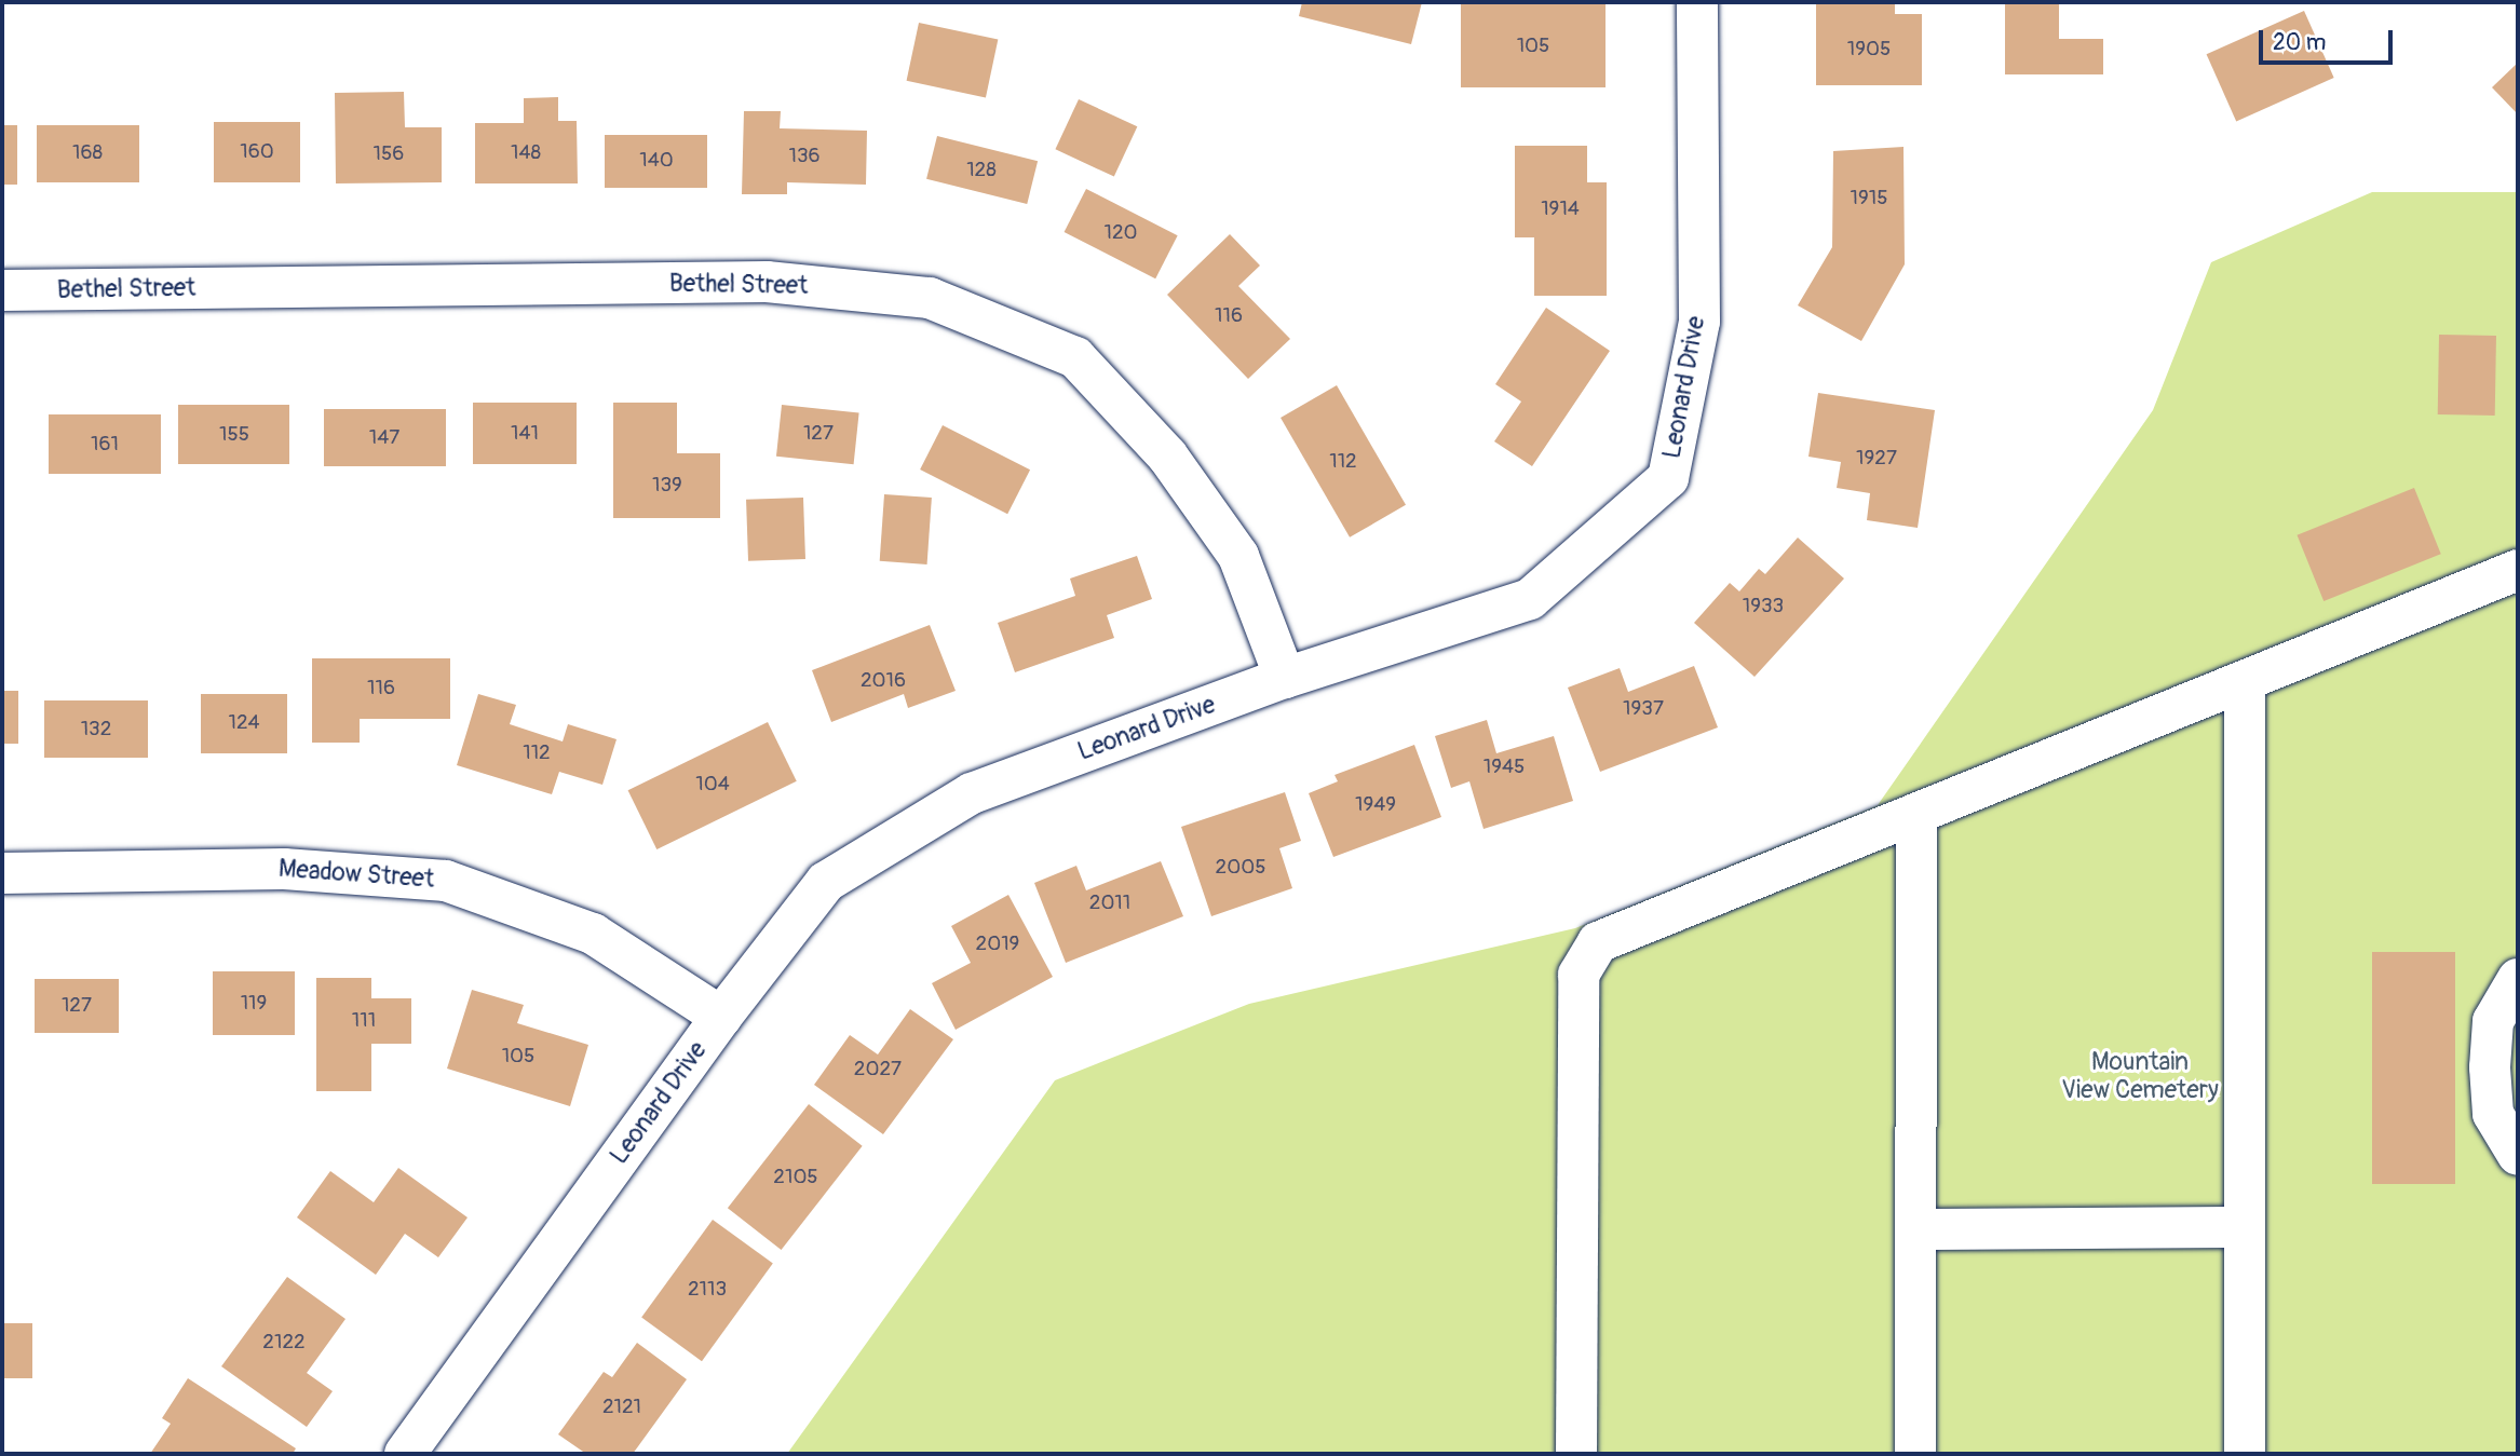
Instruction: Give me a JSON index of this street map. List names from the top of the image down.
{
  "streets": {
    "street": ["Bethel Street", "Leonard Drive", "Meadow Street"]
  },
  "crossings": [
    ["Bethel Street", "Leonard Drive"],
    ["Leonard Drive", "Meadow Street"]
  ],
  "parks": ["Mountain View Cemetery"],
  "house_numbers": [
    "105",
    "1905",
    "160",
    "168",
    "148",
    "156",
    "136",
    "140",
    "128",
    "1915",
    "1914",
    "120",
    "116",
    "141",
    "127",
    "155",
    "147",
    "161",
    "1927",
    "112",
    "139",
    "1933",
    "2016",
    "116",
    "1937",
    "124",
    "132",
    "112",
    "1945",
    "104",
    "1949",
    "2005",
    "2011",
    "2019",
    "119",
    "127",
    "111",
    "105",
    "2027",
    "2105",
    "2113",
    "2122",
    "2121"
  ],
  "scale_bar": "20 m"
}
